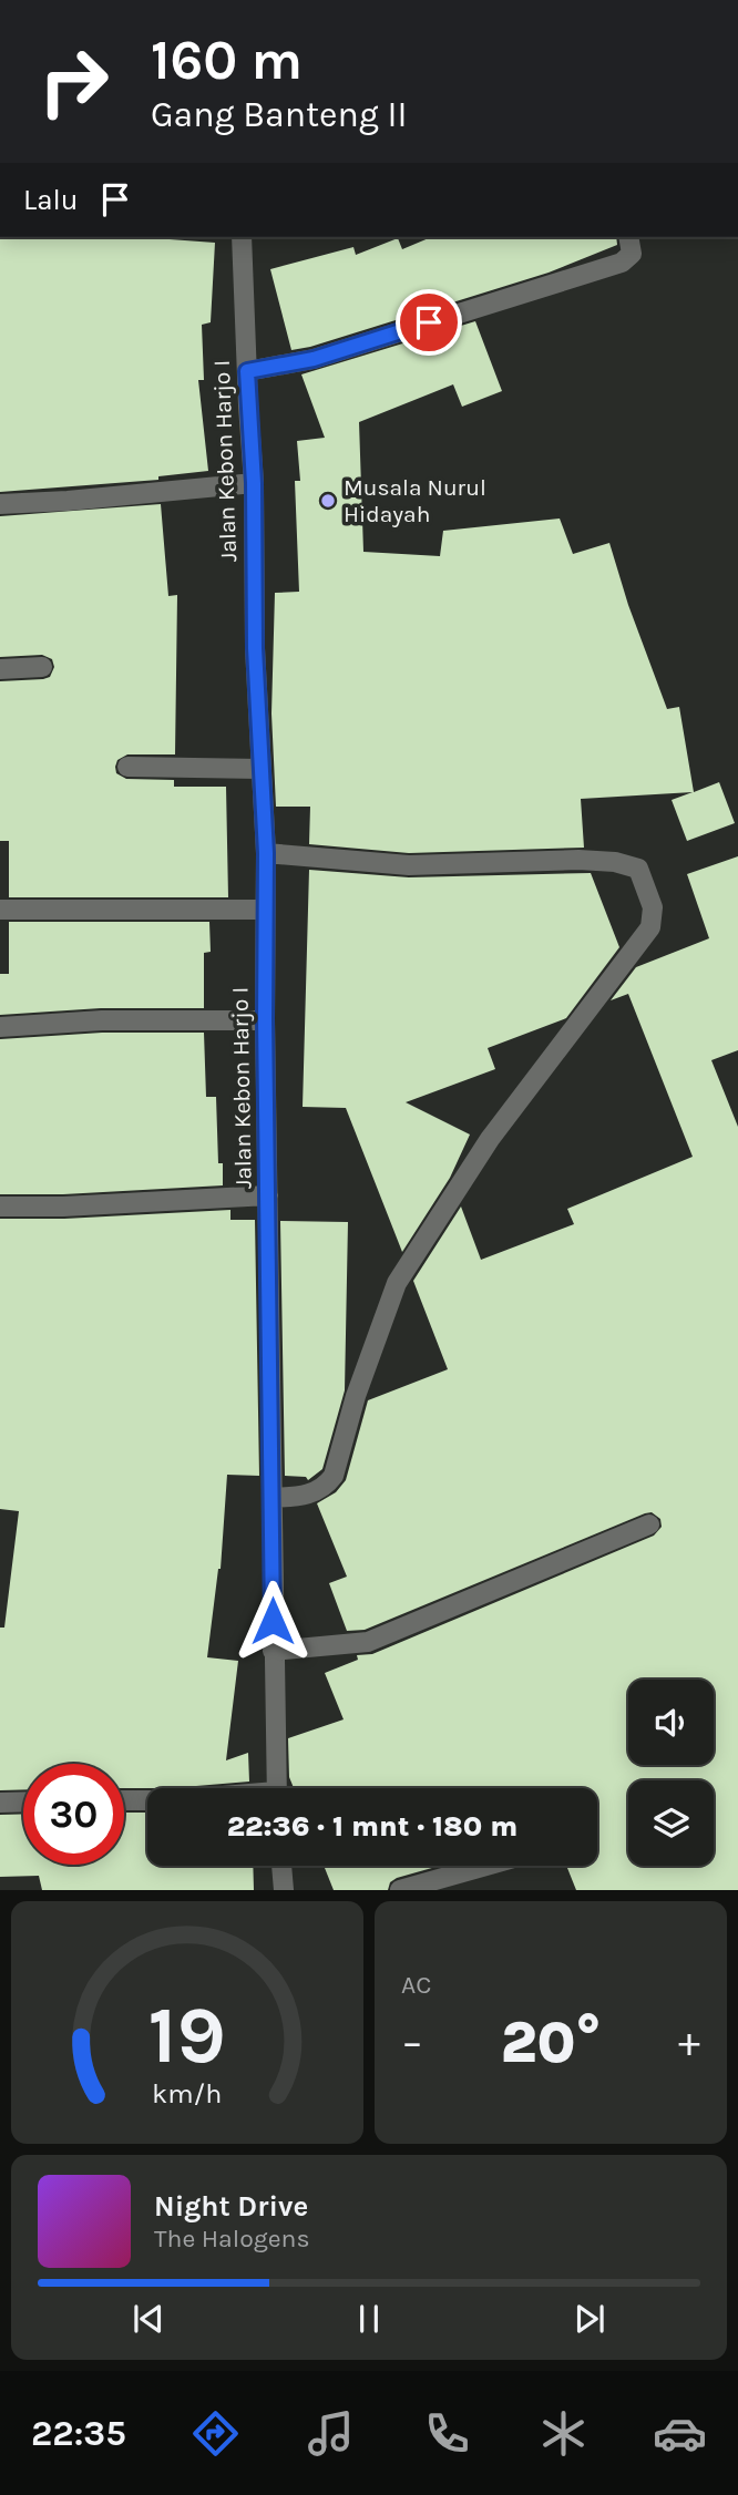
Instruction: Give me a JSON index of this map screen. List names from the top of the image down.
{
  "streets": {
    "street": ["Jalan Kebon Harjo I"]
  },
  "places": ["Musala Nurul Hidayah"],
  "page": {
    "turn": ["160 m", "Gang Banteng II"],
    "then": "Lalu",
    "limit": "30",
    "trip": "22:36 · 1 mnt · 180 m",
    "tile": "AC",
    "heat": ["−", "20°", "+"],
    "song": ["Night Drive", "The Halogens"],
    "tabs": "22:35",
    "gauge": ["19", "km/h"]
  }
}
